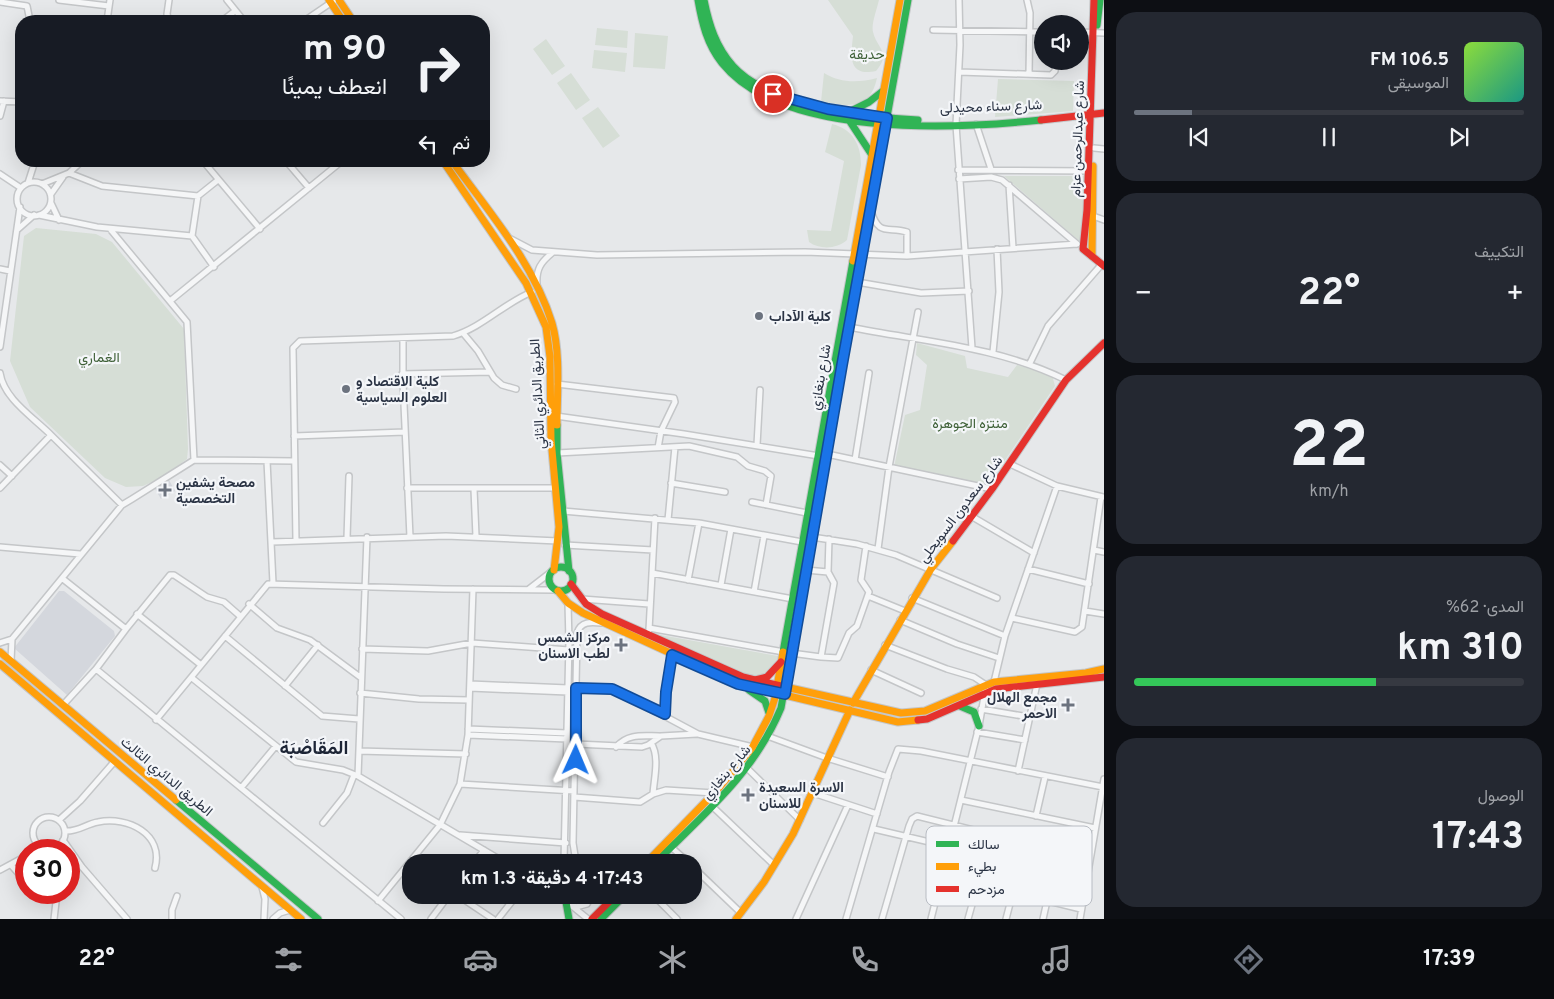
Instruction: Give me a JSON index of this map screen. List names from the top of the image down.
{
  "streets": {
    "main road": [
      "شارع سناء محيدلى",
      "شارع عبدالرحمن عزام",
      "شارع بنغازي",
      "الطريق الدائري الثاني",
      "شارع سعدون السويحلي",
      "الطريق الدائري الثالث"
    ]
  },
  "districts": ["المَقَاصْبَة"],
  "parks": ["حديقة", "الغماري", "منتزه الجوهرة"],
  "places": {
    "other": ["كلية الآداب", "كلية الاقتصاد و العلوم السياسية"],
    "health": [
      "مصحة يشفين التخصصية",
      "مركز الشمس لطب الاسنان",
      "مجمع الهلال الاحمر",
      "الاسرة السعيدة للاسنان"
    ]
  },
  "legend": ["سالك", "بطيء", "مزدحم"],
  "page": {
    "turn": ["90 m", "انعطف يمينًا"],
    "song": ["106.5 FM", "الموسيقى"],
    "then": "ثم",
    "tile": [
      "التكييف",
      ["22", "km/h"],
      ["المدى · 62%", "310 km"],
      ["الوصول", "17:43"]
    ],
    "heat": ["−", "22°", "+"],
    "limit": "30",
    "trip": "17:43 · 4 دقيقة · 1.3 km",
    "tabs": ["17:39", "22°"]
  }
}
